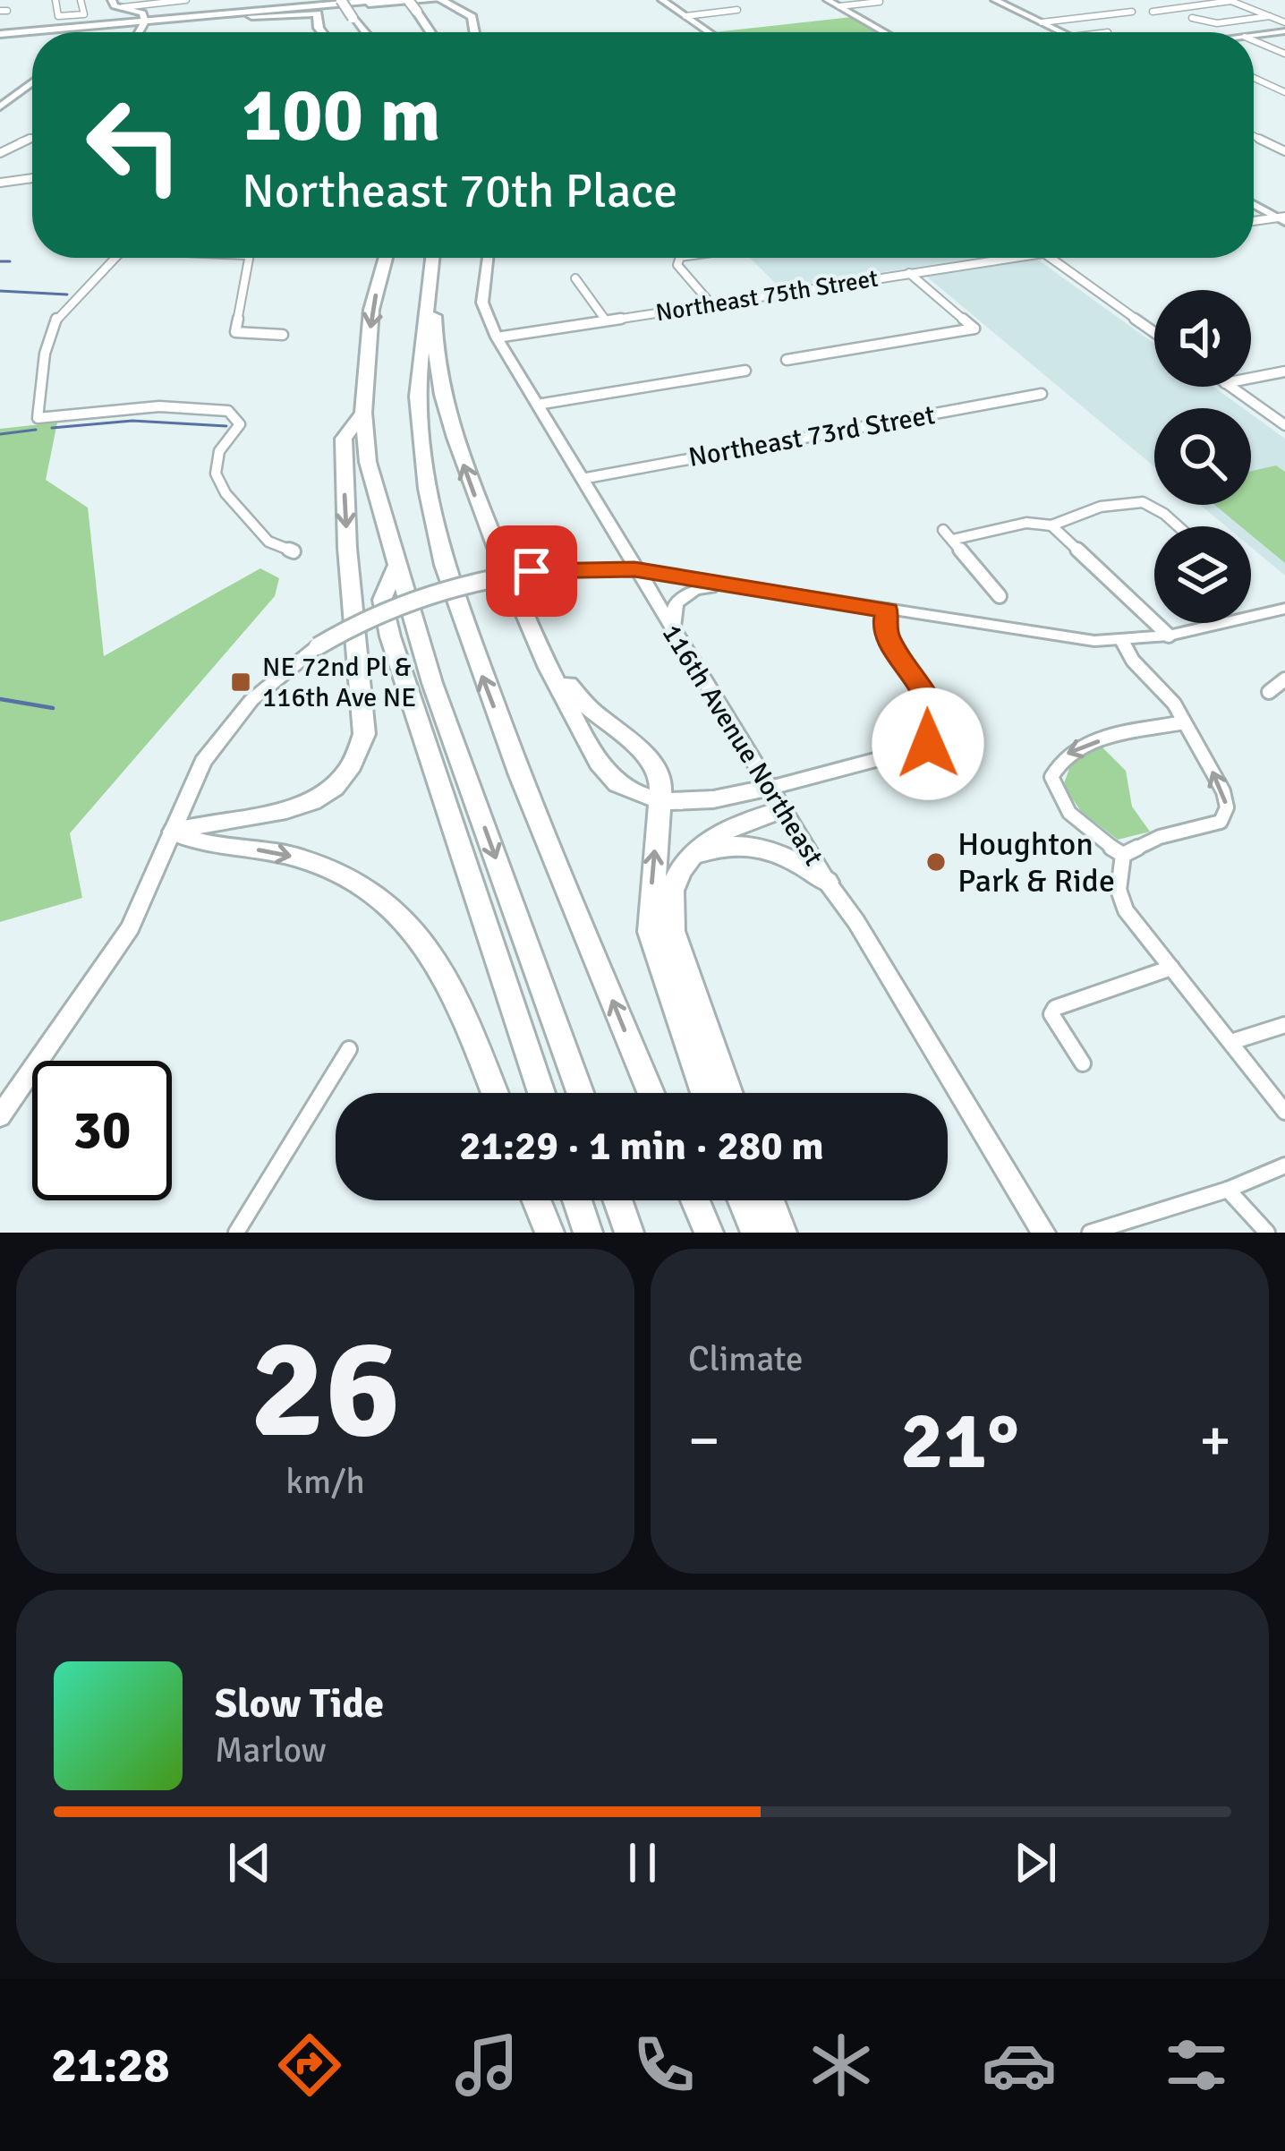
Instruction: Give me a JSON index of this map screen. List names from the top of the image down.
{
  "streets": {
    "main road": ["116th Avenue Northeast"],
    "street": ["Northeast 75th Street", "Northeast 73rd Street"]
  },
  "crossings": [
    ["Northeast 75th Street", "116th Avenue Northeast"],
    ["Northeast 73rd Street", "116th Avenue Northeast"]
  ],
  "places": {
    "transit": ["NE 72nd Pl & 116th Ave NE"],
    "other": ["Houghton Park & Ride"]
  },
  "page": {
    "turn": ["100 m", "Northeast 70th Place"],
    "limit": "30",
    "trip": "21:29 · 1 min · 280 m",
    "tile": [
      ["26", "km/h"],
      "Climate"
    ],
    "heat": ["−", "21°", "+"],
    "song": ["Slow Tide", "Marlow"],
    "tabs": "21:28"
  }
}
